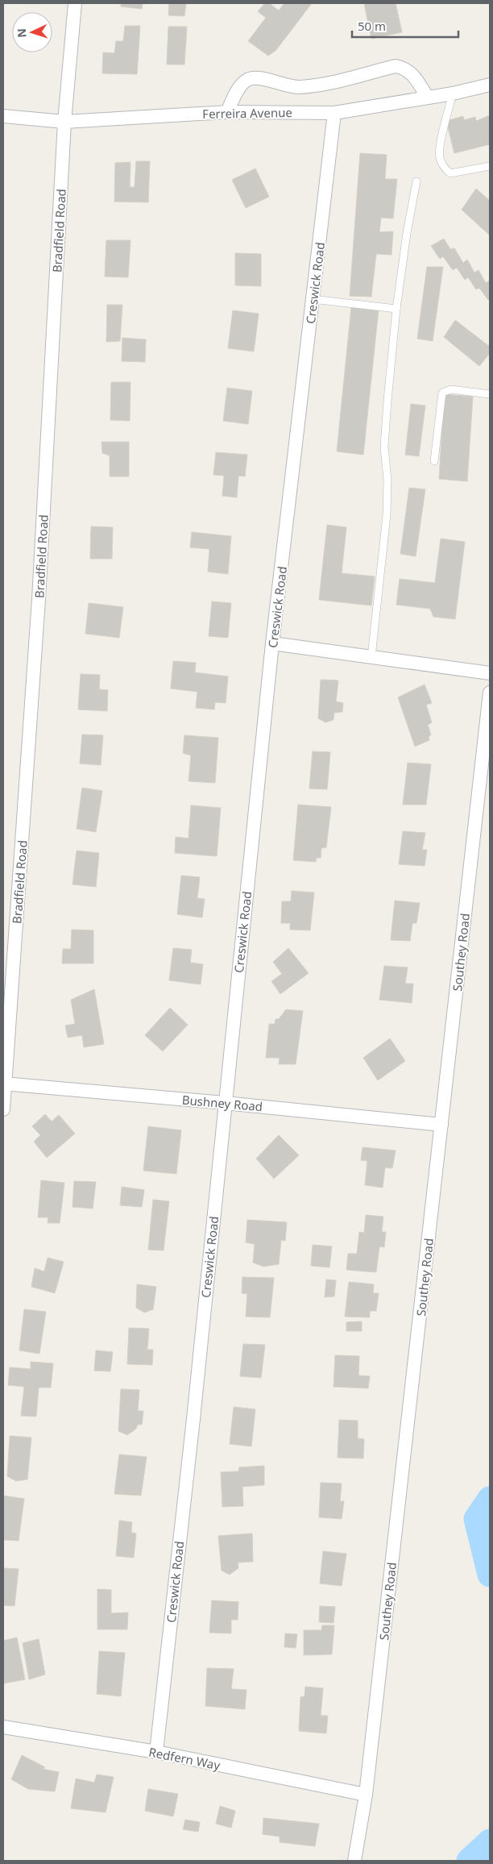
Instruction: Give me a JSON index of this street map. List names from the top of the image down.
{
  "streets": {
    "street": [
      "Ferreira Avenue",
      "Bradfield Road",
      "Creswick Road",
      "Southey Road",
      "Bushney Road",
      "Redfern Way"
    ]
  },
  "crossings": [
    ["Ferreira Avenue", "Bradfield Road"],
    ["Ferreira Avenue", "Creswick Road"],
    ["Bradfield Road", "Bushney Road"],
    ["Creswick Road", "Bushney Road"],
    ["Creswick Road", "Redfern Way"],
    ["Southey Road", "Bushney Road"],
    ["Southey Road", "Redfern Way"]
  ],
  "scale_bar": "50 m",
  "north": "left"
}
